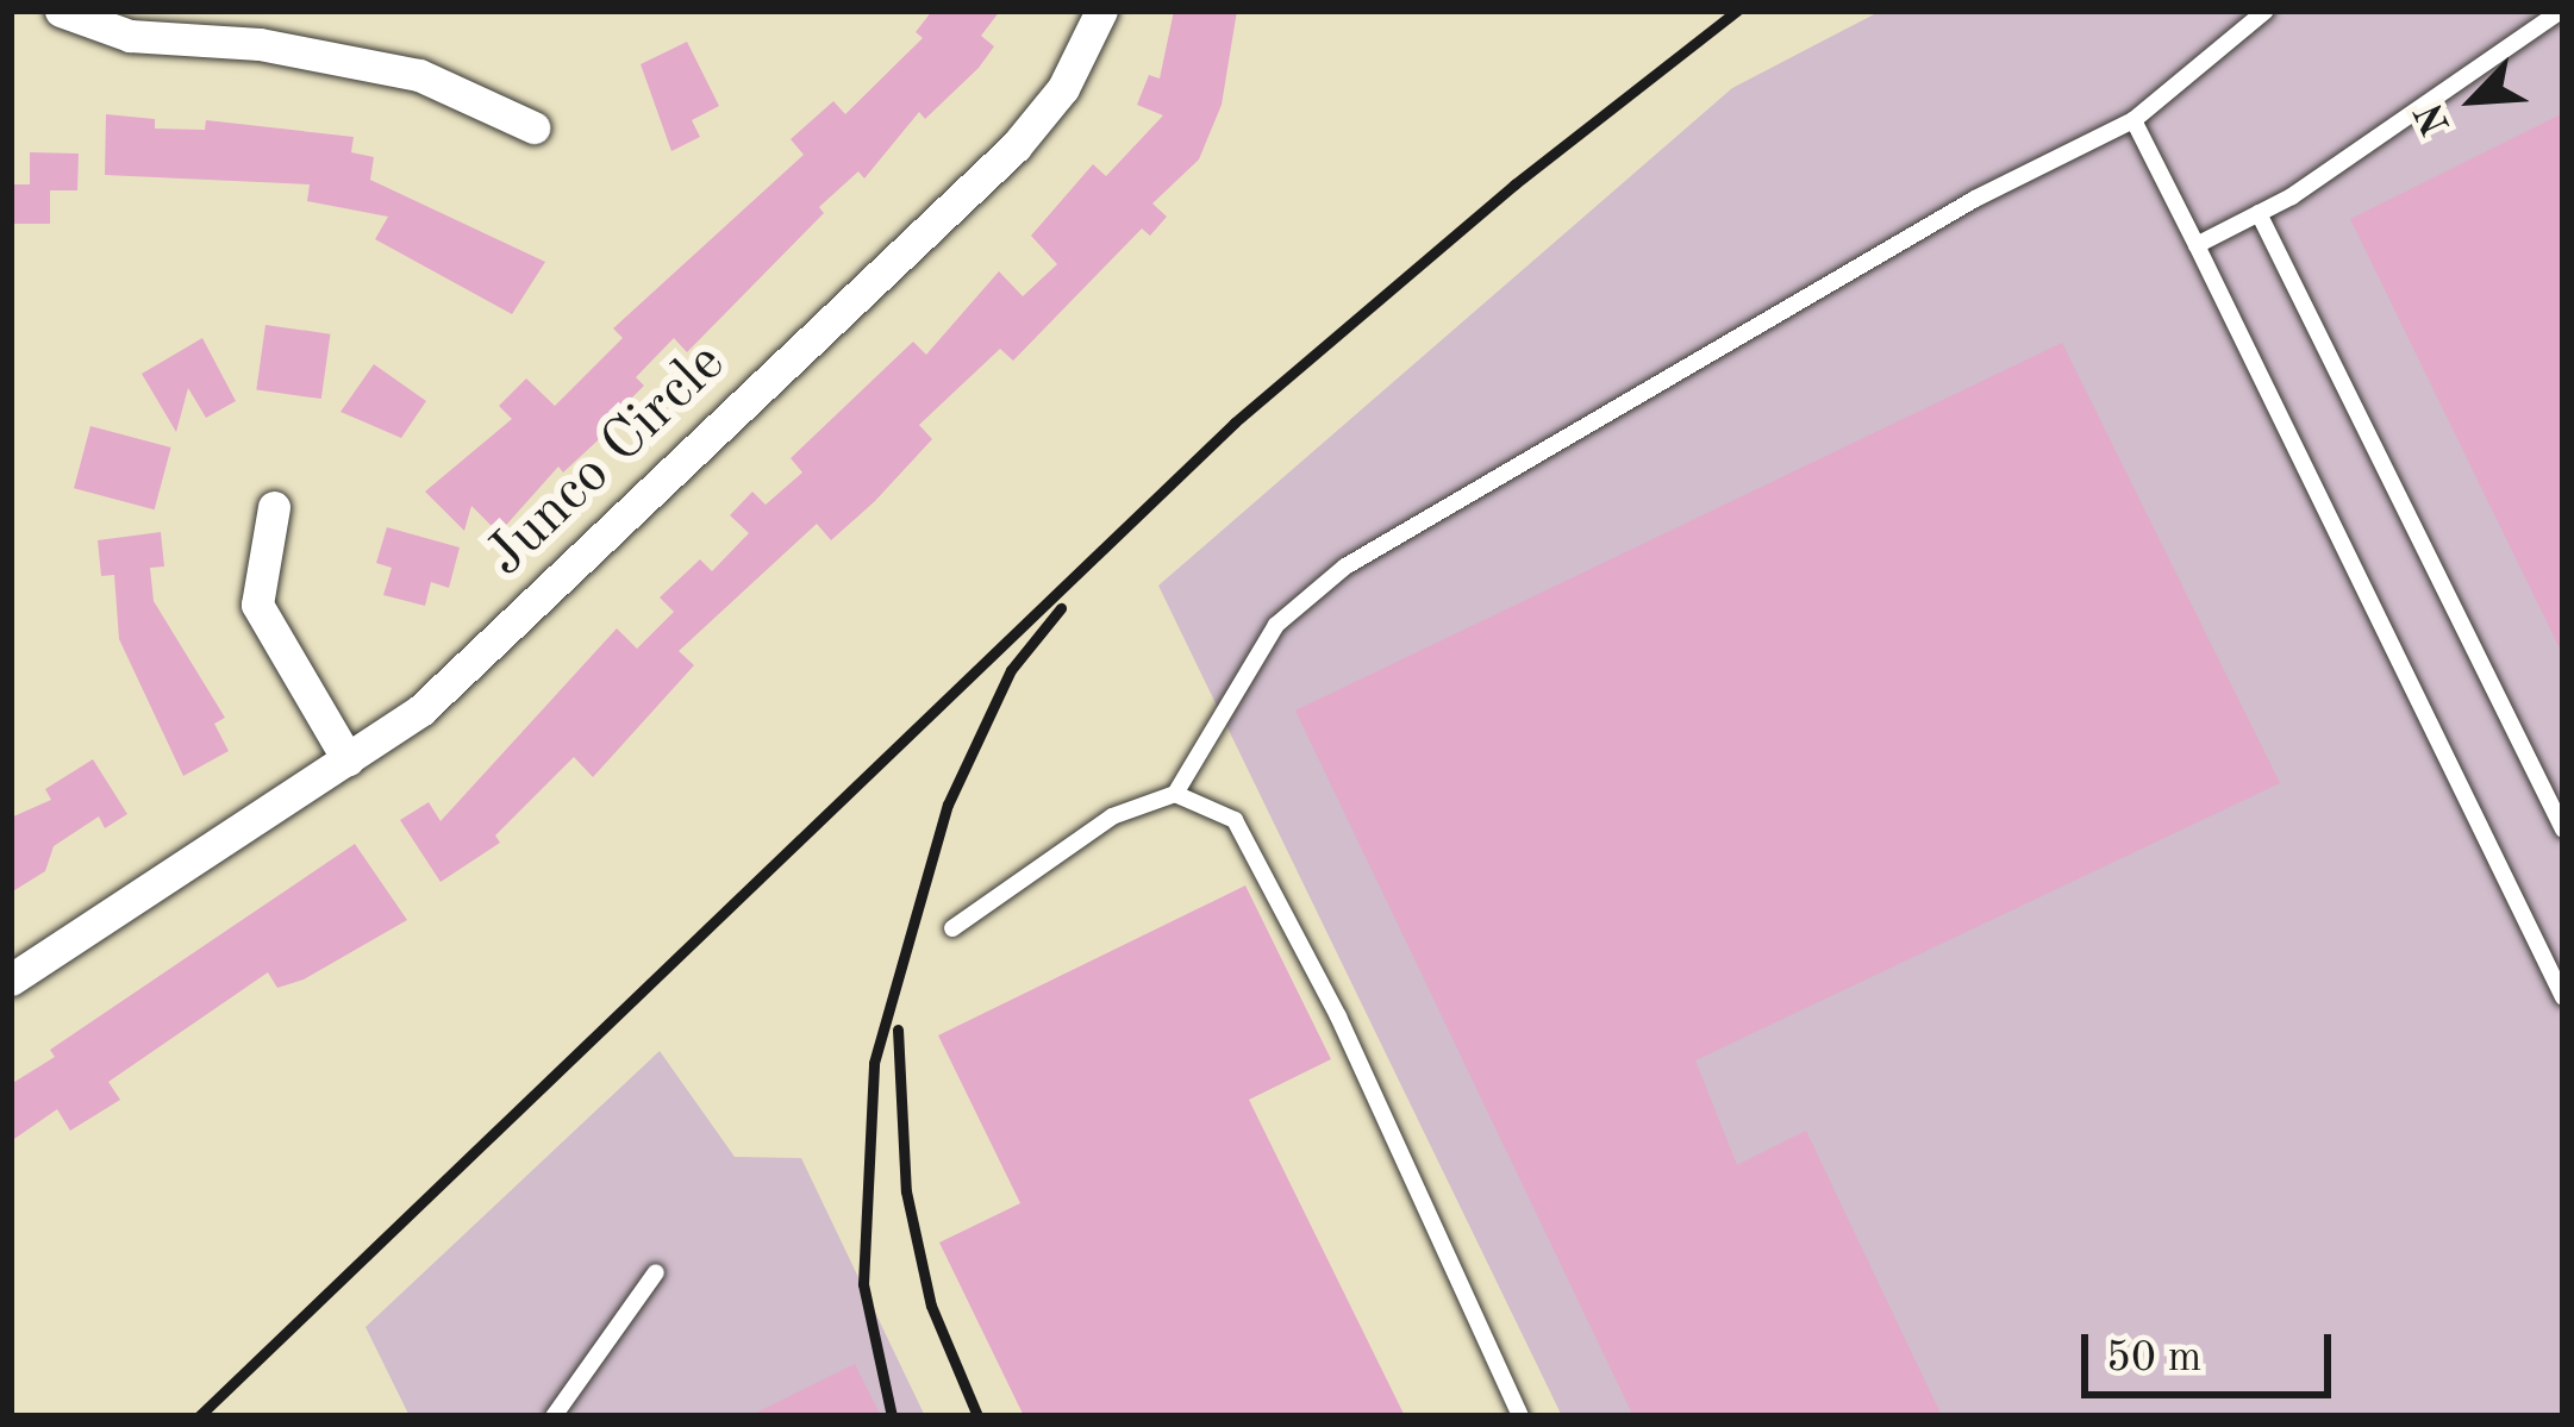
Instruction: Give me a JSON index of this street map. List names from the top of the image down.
{
  "streets": {
    "street": ["Junco Circle"]
  },
  "scale_bar": "50 m",
  "north": "bottom left"
}
